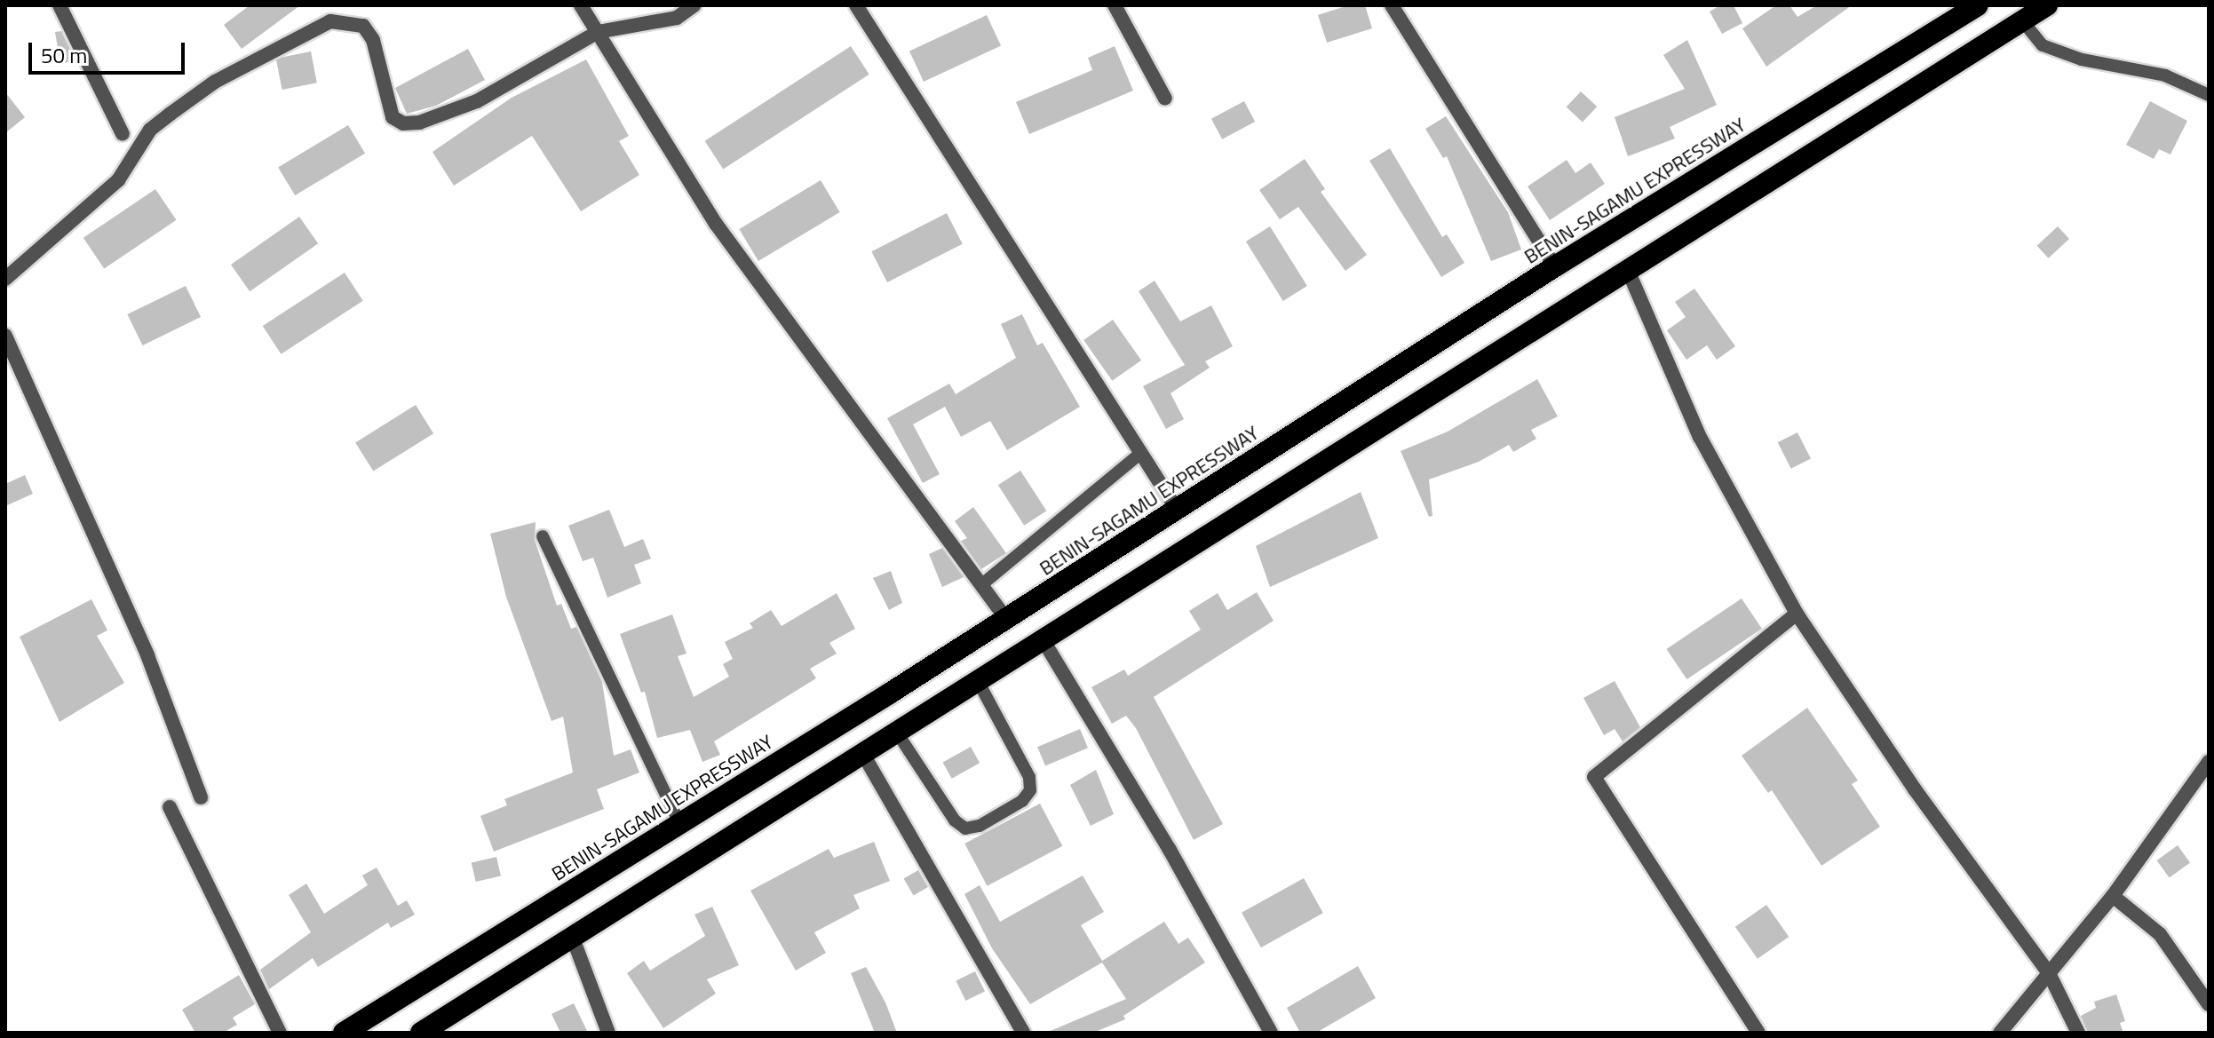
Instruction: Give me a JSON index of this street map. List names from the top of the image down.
{
  "streets": {
    "highway": ["BENIN-SAGAMU EXPRESSWAY"]
  },
  "scale_bar": "50 m"
}
